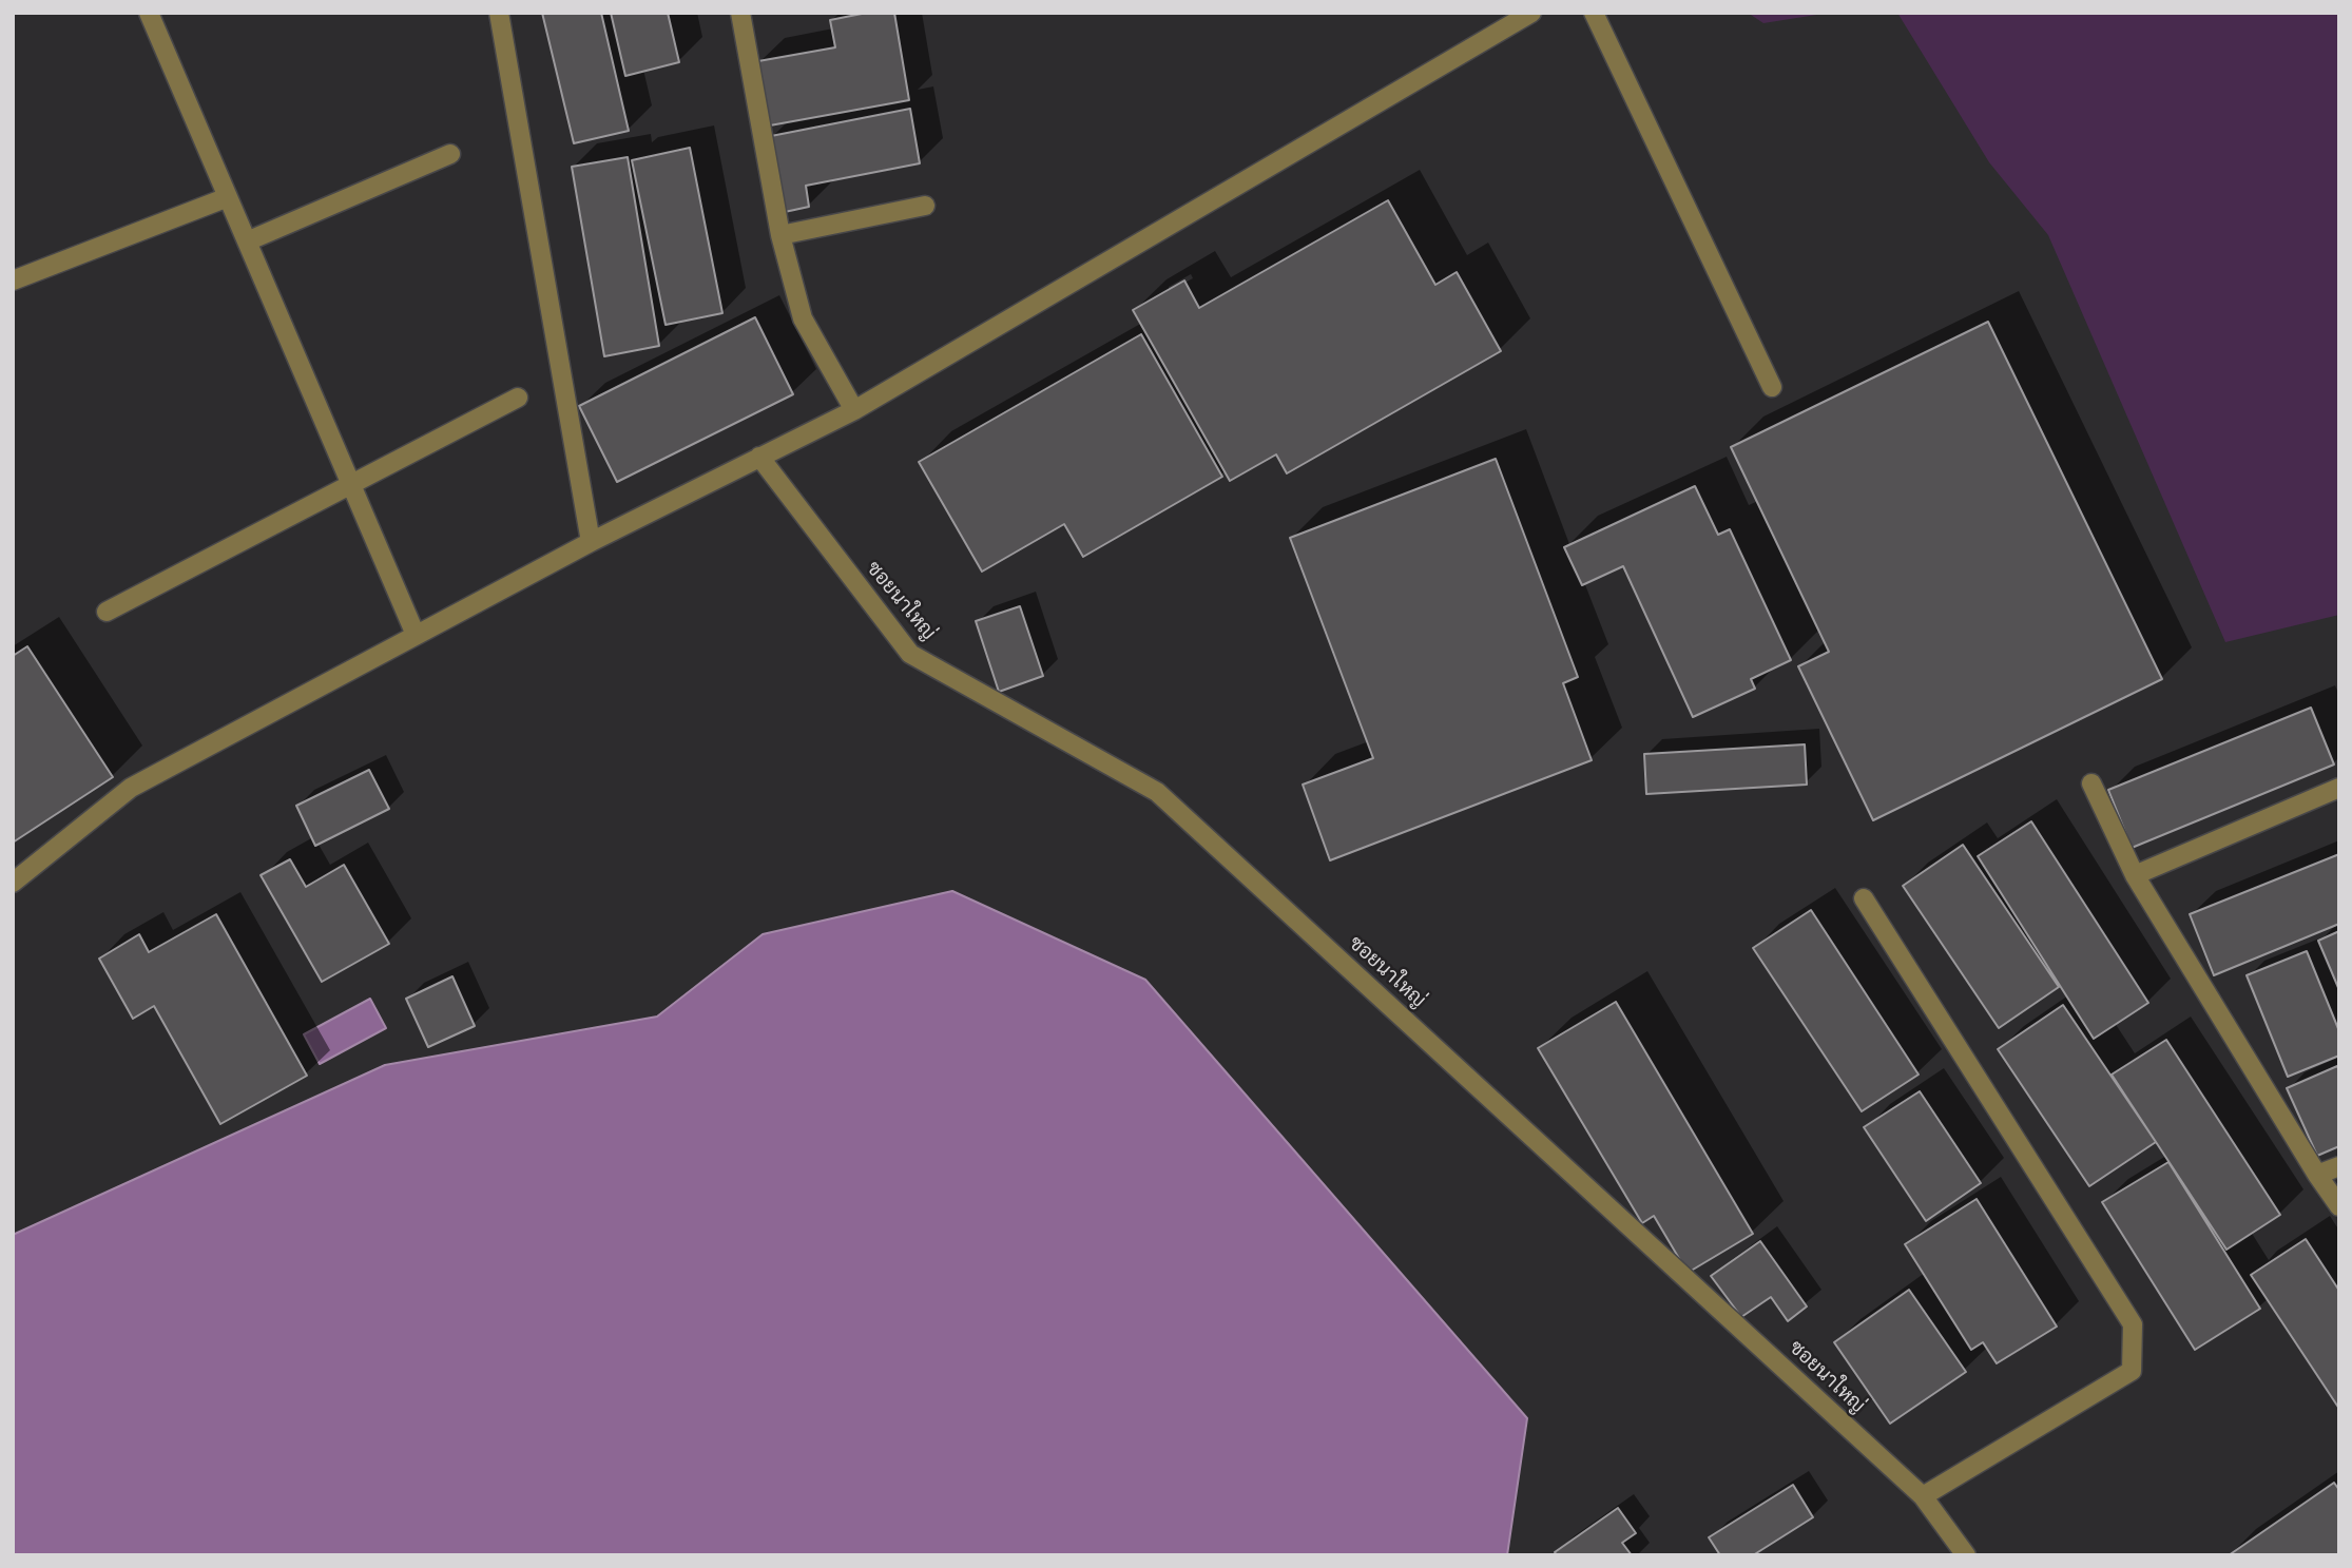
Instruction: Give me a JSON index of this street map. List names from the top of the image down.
{
  "streets": {
    "street": ["ซอยนาใหญ่"]
  }
}
